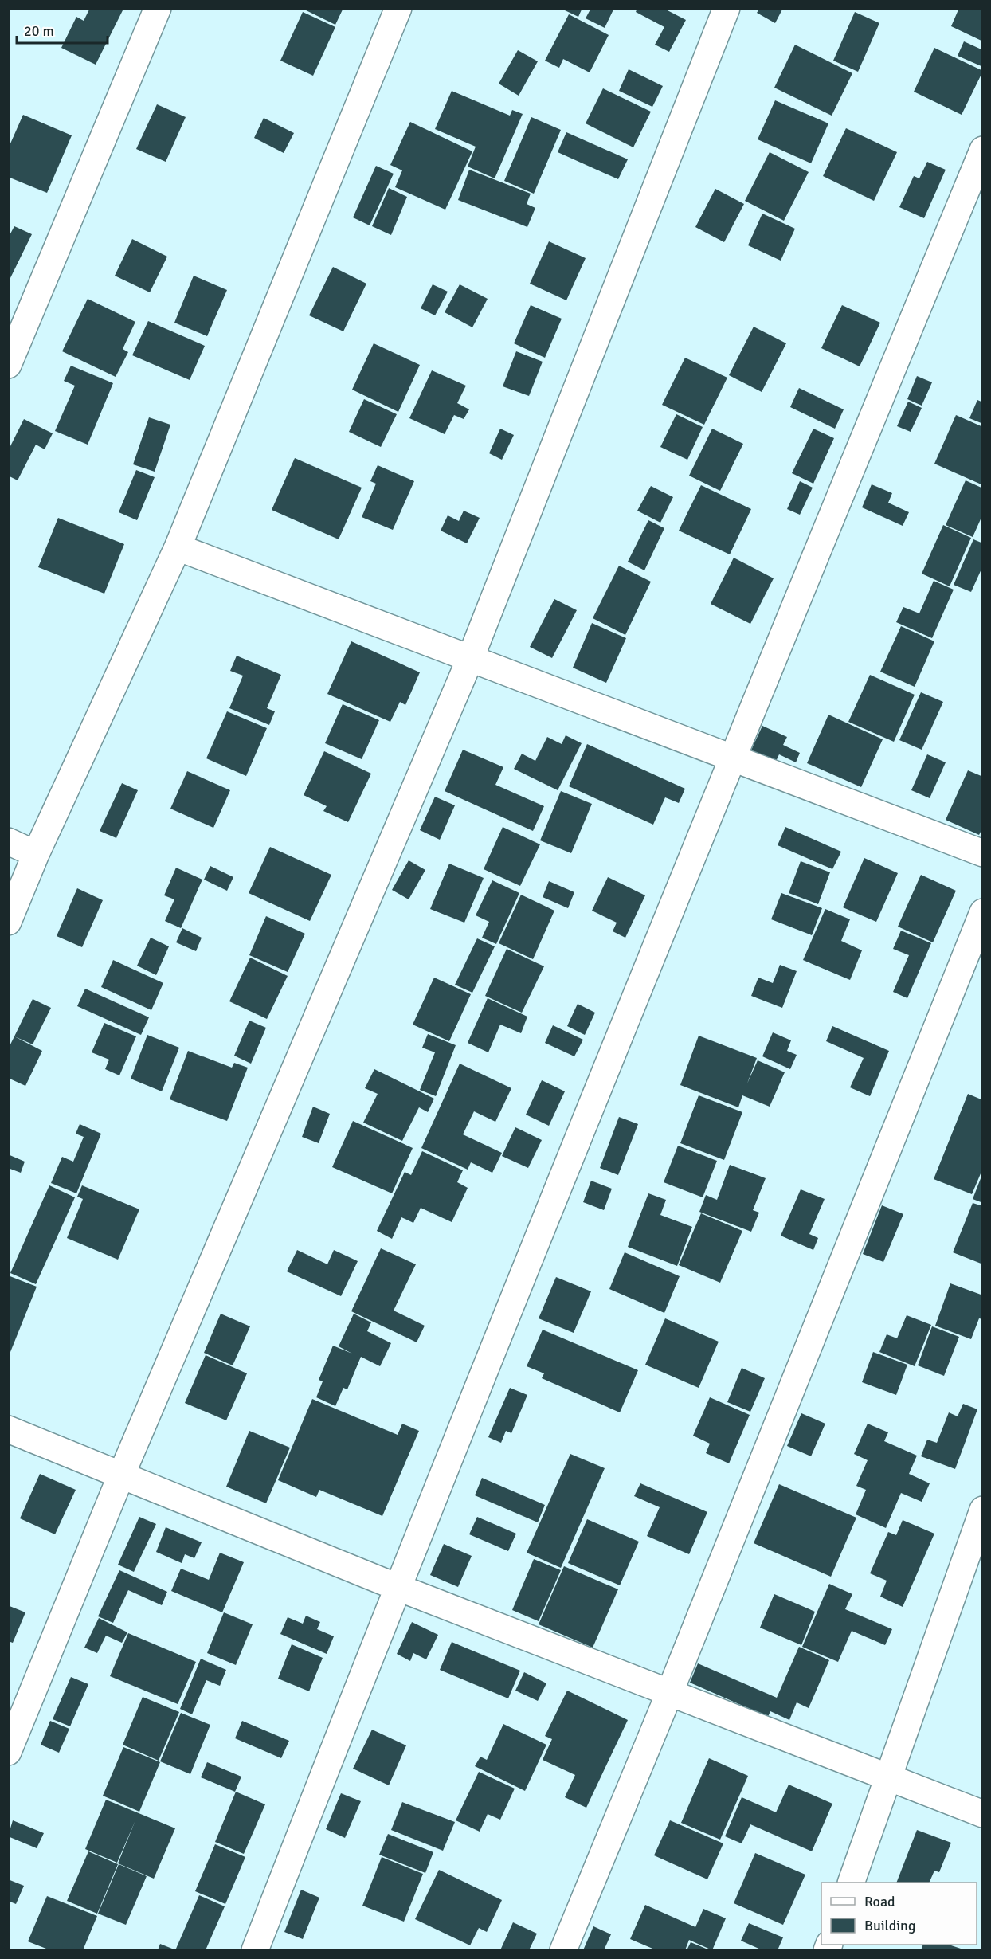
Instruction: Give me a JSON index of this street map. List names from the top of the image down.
{
  "legend": ["Road", "Building"],
  "scale_bar": "20 m"
}
